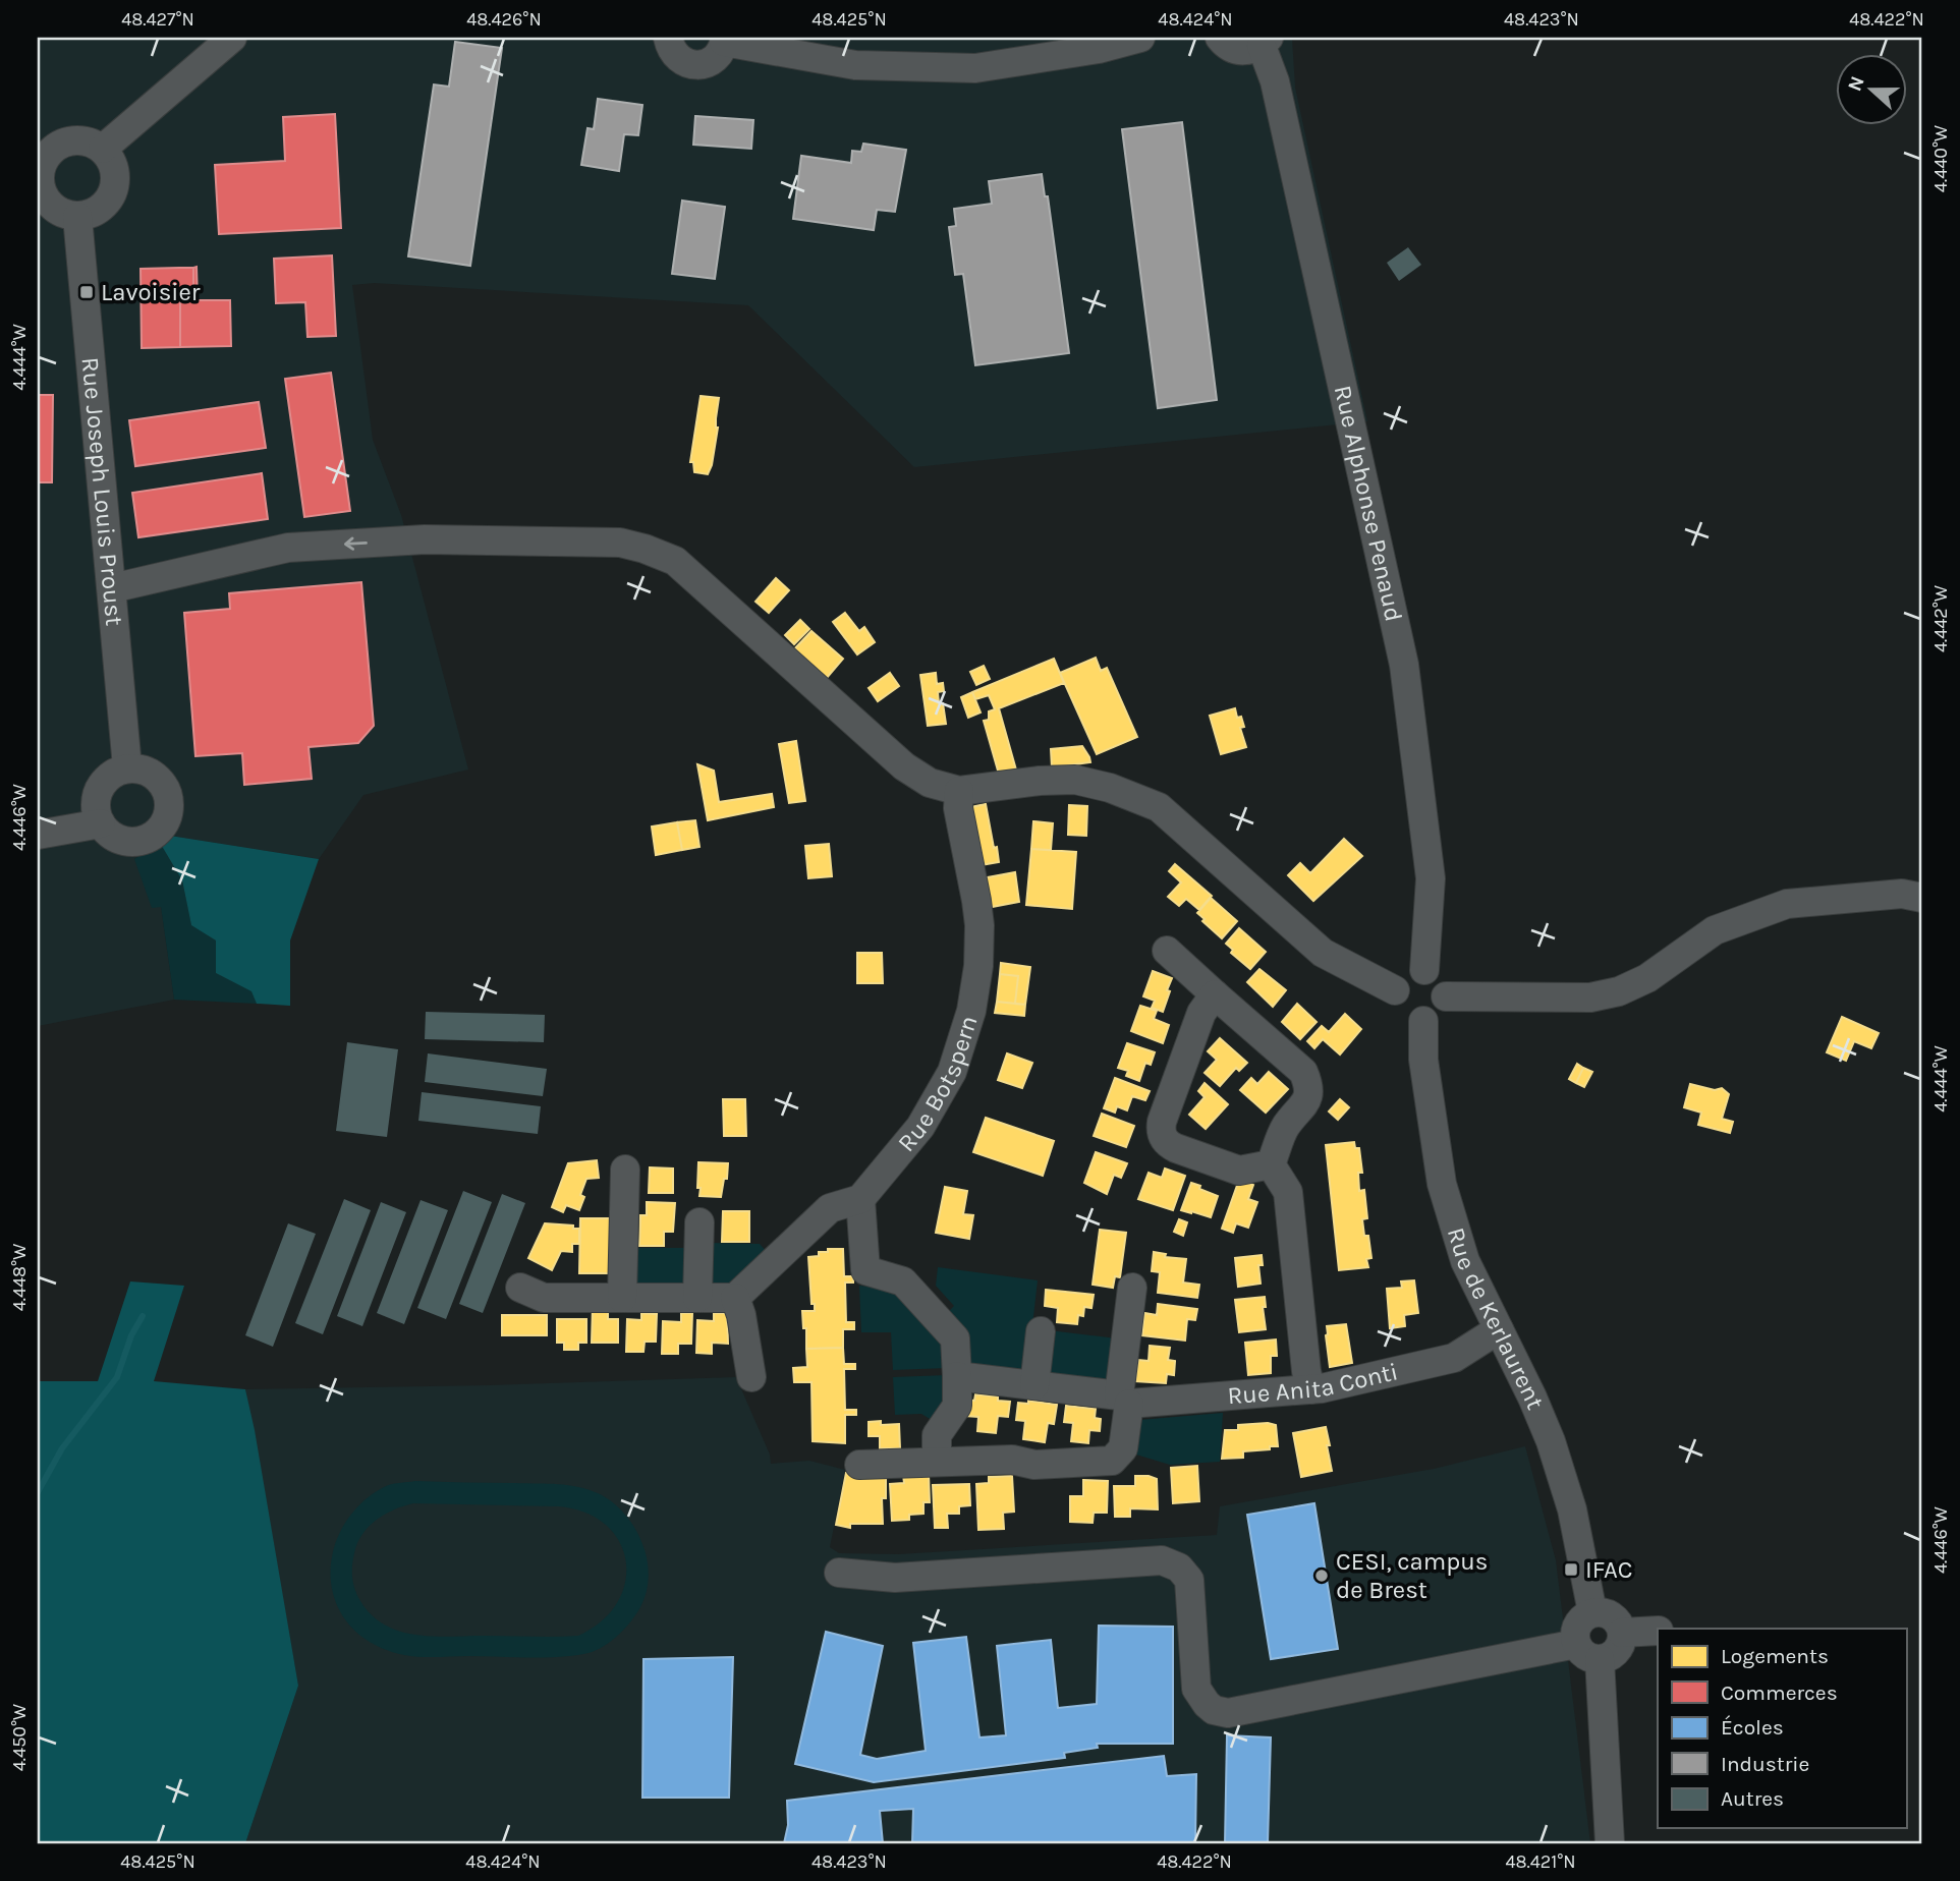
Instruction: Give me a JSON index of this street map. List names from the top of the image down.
{
  "streets": {
    "street": [
      "Rue Joseph Louis Proust",
      "Rue Alphonse Penaud",
      "Rue Botspern",
      "Rue de Kerlaurent",
      "Rue Anita Conti"
    ]
  },
  "crossings": [
    ["Rue Alphonse Penaud", "Rue de Kerlaurent"],
    ["Rue de Kerlaurent", "Rue Anita Conti"]
  ],
  "places": {
    "transit": ["Lavoisier", "IFAC"],
    "other": ["CESI, campus de Brest"]
  },
  "legend": [
    "Logements",
    "Commerces",
    "Écoles",
    "Industrie",
    "Autres"
  ],
  "north": "left",
  "coordinates": [
    "48.427°N",
    "48.426°N",
    "48.425°N",
    "48.424°N",
    "48.423°N",
    "48.422°N",
    "4.440°W",
    "4.444°W",
    "4.442°W",
    "4.446°W",
    "4.448°W",
    "4.450°W",
    "48.421°N"
  ]
}
